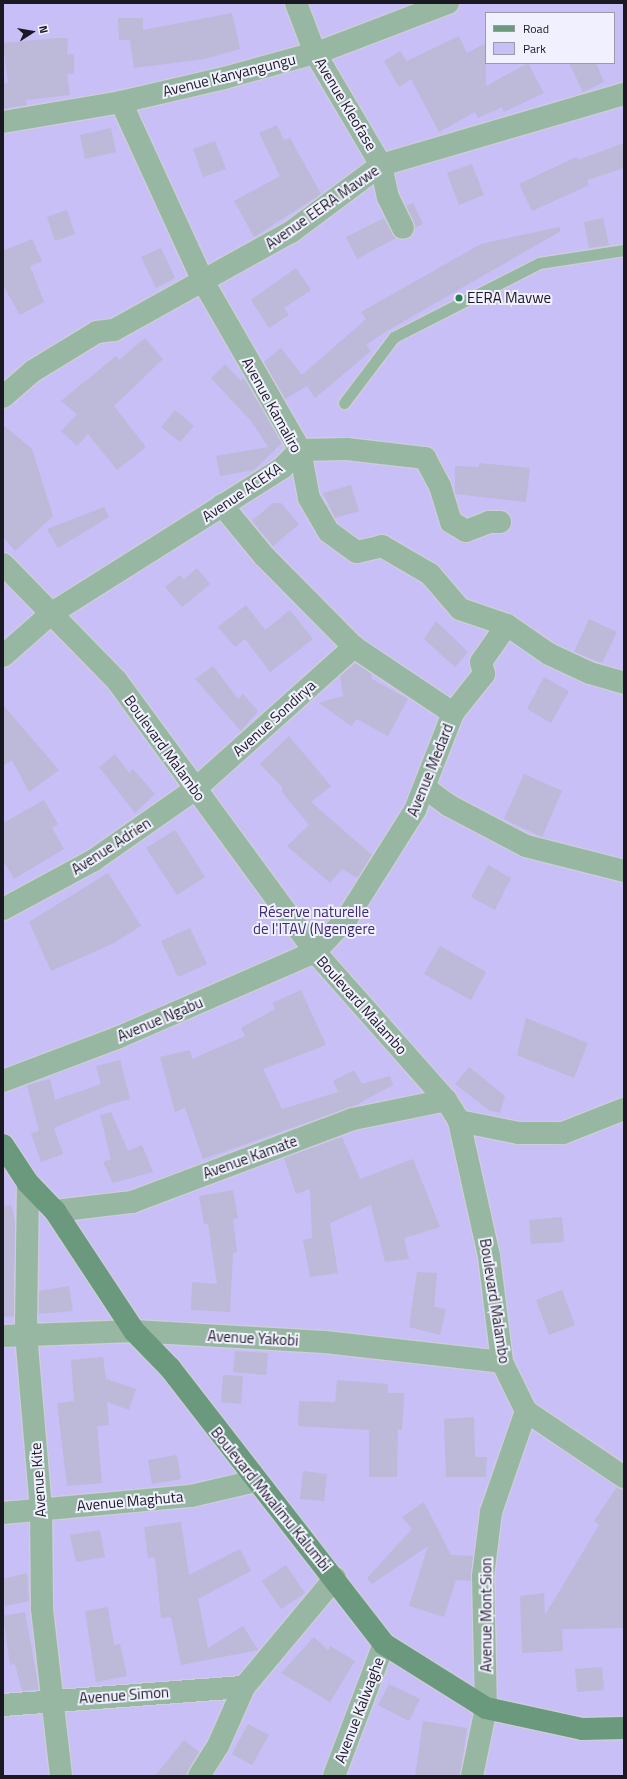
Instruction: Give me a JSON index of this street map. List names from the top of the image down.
{
  "streets": {
    "street": [
      "Avenue Kanyangungu",
      "Avenue Kleofase",
      "Avenue EERA Mavwe",
      "Avenue Kamaliro",
      "Avenue ACEKA",
      "Avenue Sondirya",
      "Boulevard Malambo",
      "Avenue Medard",
      "Avenue Adrien",
      "Avenue Ngabu",
      "Avenue Kamate",
      "Avenue Yakobi",
      "Avenue Kite",
      "Boulevard Mwalimu Kalumbi",
      "Avenue Maghuta",
      "Avenue Mont Sion",
      "Avenue Simon",
      "Avenue Kalwaghe"
    ]
  },
  "crossings": [
    ["Avenue Kanyangungu", "Avenue Kleofase"],
    ["Avenue Kanyangungu", "Avenue Kamaliro"],
    ["Avenue Kleofase", "Avenue EERA Mavwe"],
    ["Avenue EERA Mavwe", "Avenue Kamaliro"],
    ["Avenue Kamaliro", "Avenue ACEKA"],
    ["Avenue Kamaliro", "Avenue Medard"],
    ["Avenue ACEKA", "Boulevard Malambo"],
    ["Avenue Sondirya", "Boulevard Malambo"],
    ["Avenue Sondirya", "Avenue Adrien"],
    ["Boulevard Malambo", "Avenue Medard"],
    ["Boulevard Malambo", "Avenue Adrien"],
    ["Boulevard Malambo", "Avenue Ngabu"],
    ["Boulevard Malambo", "Avenue Kamate"],
    ["Boulevard Malambo", "Avenue Yakobi"],
    ["Boulevard Malambo", "Avenue Mont Sion"],
    ["Avenue Medard", "Avenue Ngabu"],
    ["Avenue Kamate", "Boulevard Mwalimu Kalumbi"],
    ["Avenue Yakobi", "Avenue Kite"],
    ["Avenue Yakobi", "Boulevard Mwalimu Kalumbi"],
    ["Avenue Kite", "Boulevard Mwalimu Kalumbi"],
    ["Avenue Kite", "Avenue Maghuta"],
    ["Avenue Kite", "Avenue Simon"],
    ["Boulevard Mwalimu Kalumbi", "Avenue Maghuta"],
    ["Boulevard Mwalimu Kalumbi", "Avenue Mont Sion"],
    ["Boulevard Mwalimu Kalumbi", "Avenue Kalwaghe"]
  ],
  "parks": ["Réserve naturelle de l'ITAV (Ngengere"],
  "places": ["EERA Mavwe"],
  "legend": ["Road", "Park"],
  "north": "right"
}
